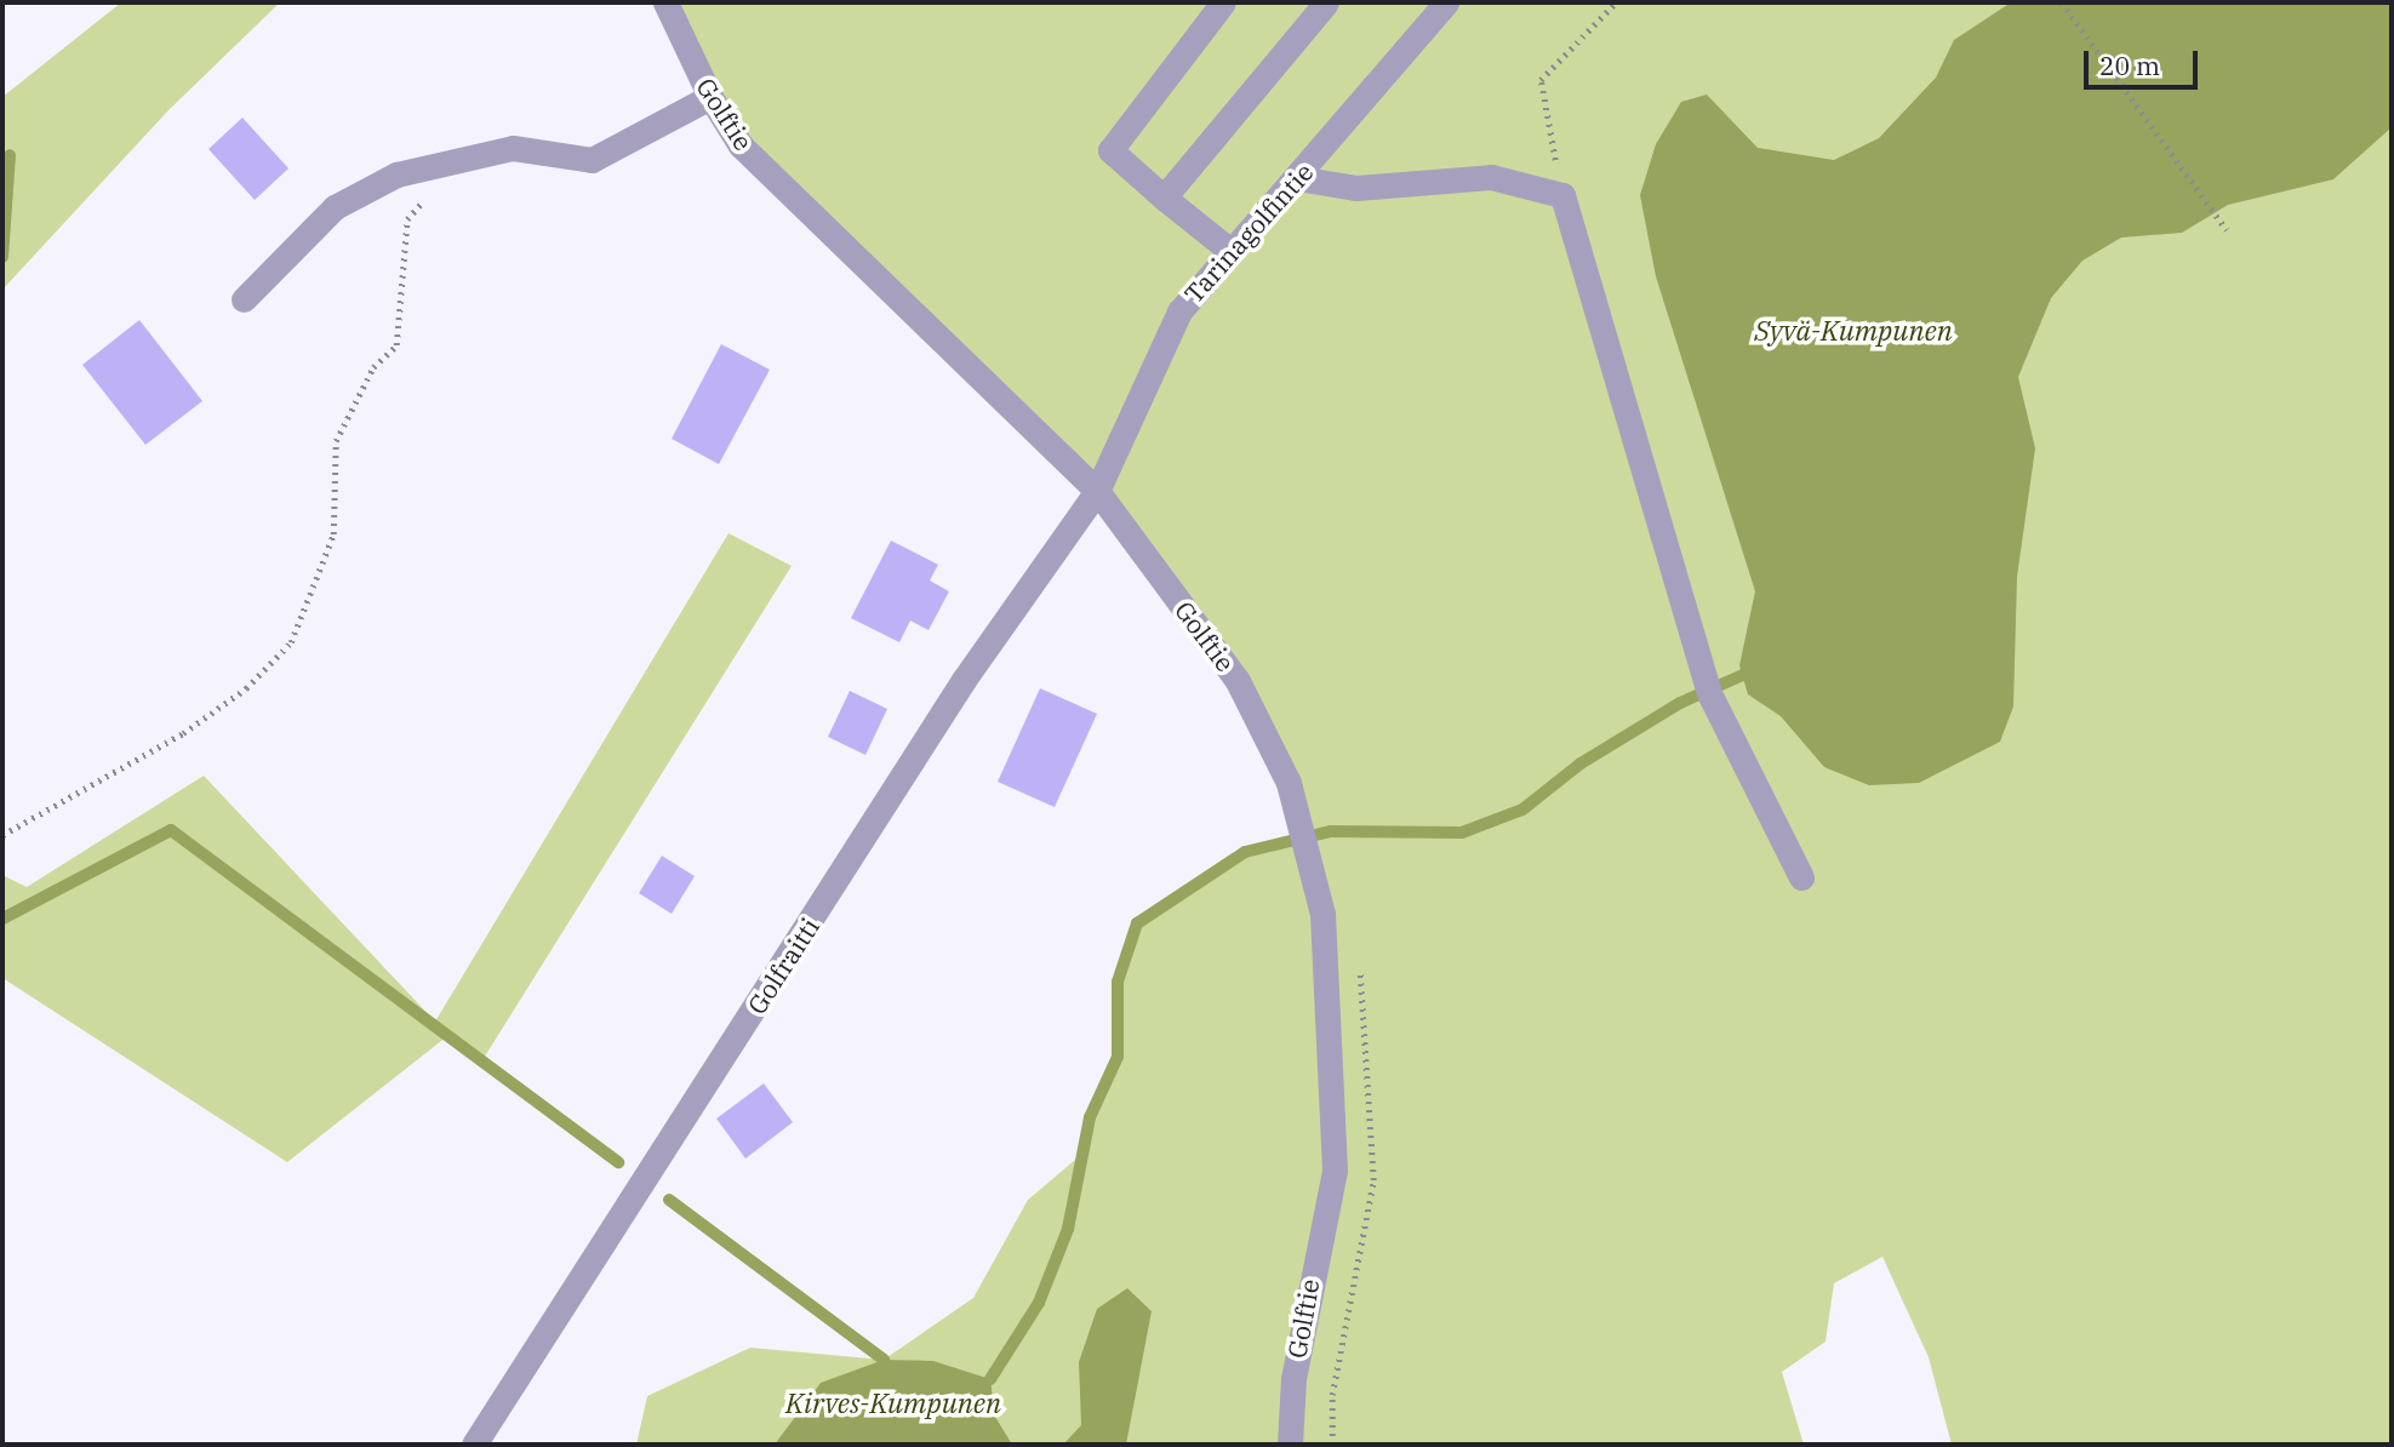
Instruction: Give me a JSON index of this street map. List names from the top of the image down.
{
  "streets": {
    "street": ["Golftie", "Tarinagolfintie", "Golfraitti"]
  },
  "crossings": [
    ["Golftie", "Tarinagolfintie"],
    ["Golftie", "Golfraitti"],
    ["Tarinagolfintie", "Golfraitti"]
  ],
  "water": ["Syvä-Kumpunen", "Kirves-Kumpunen"],
  "scale_bar": "20 m"
}
